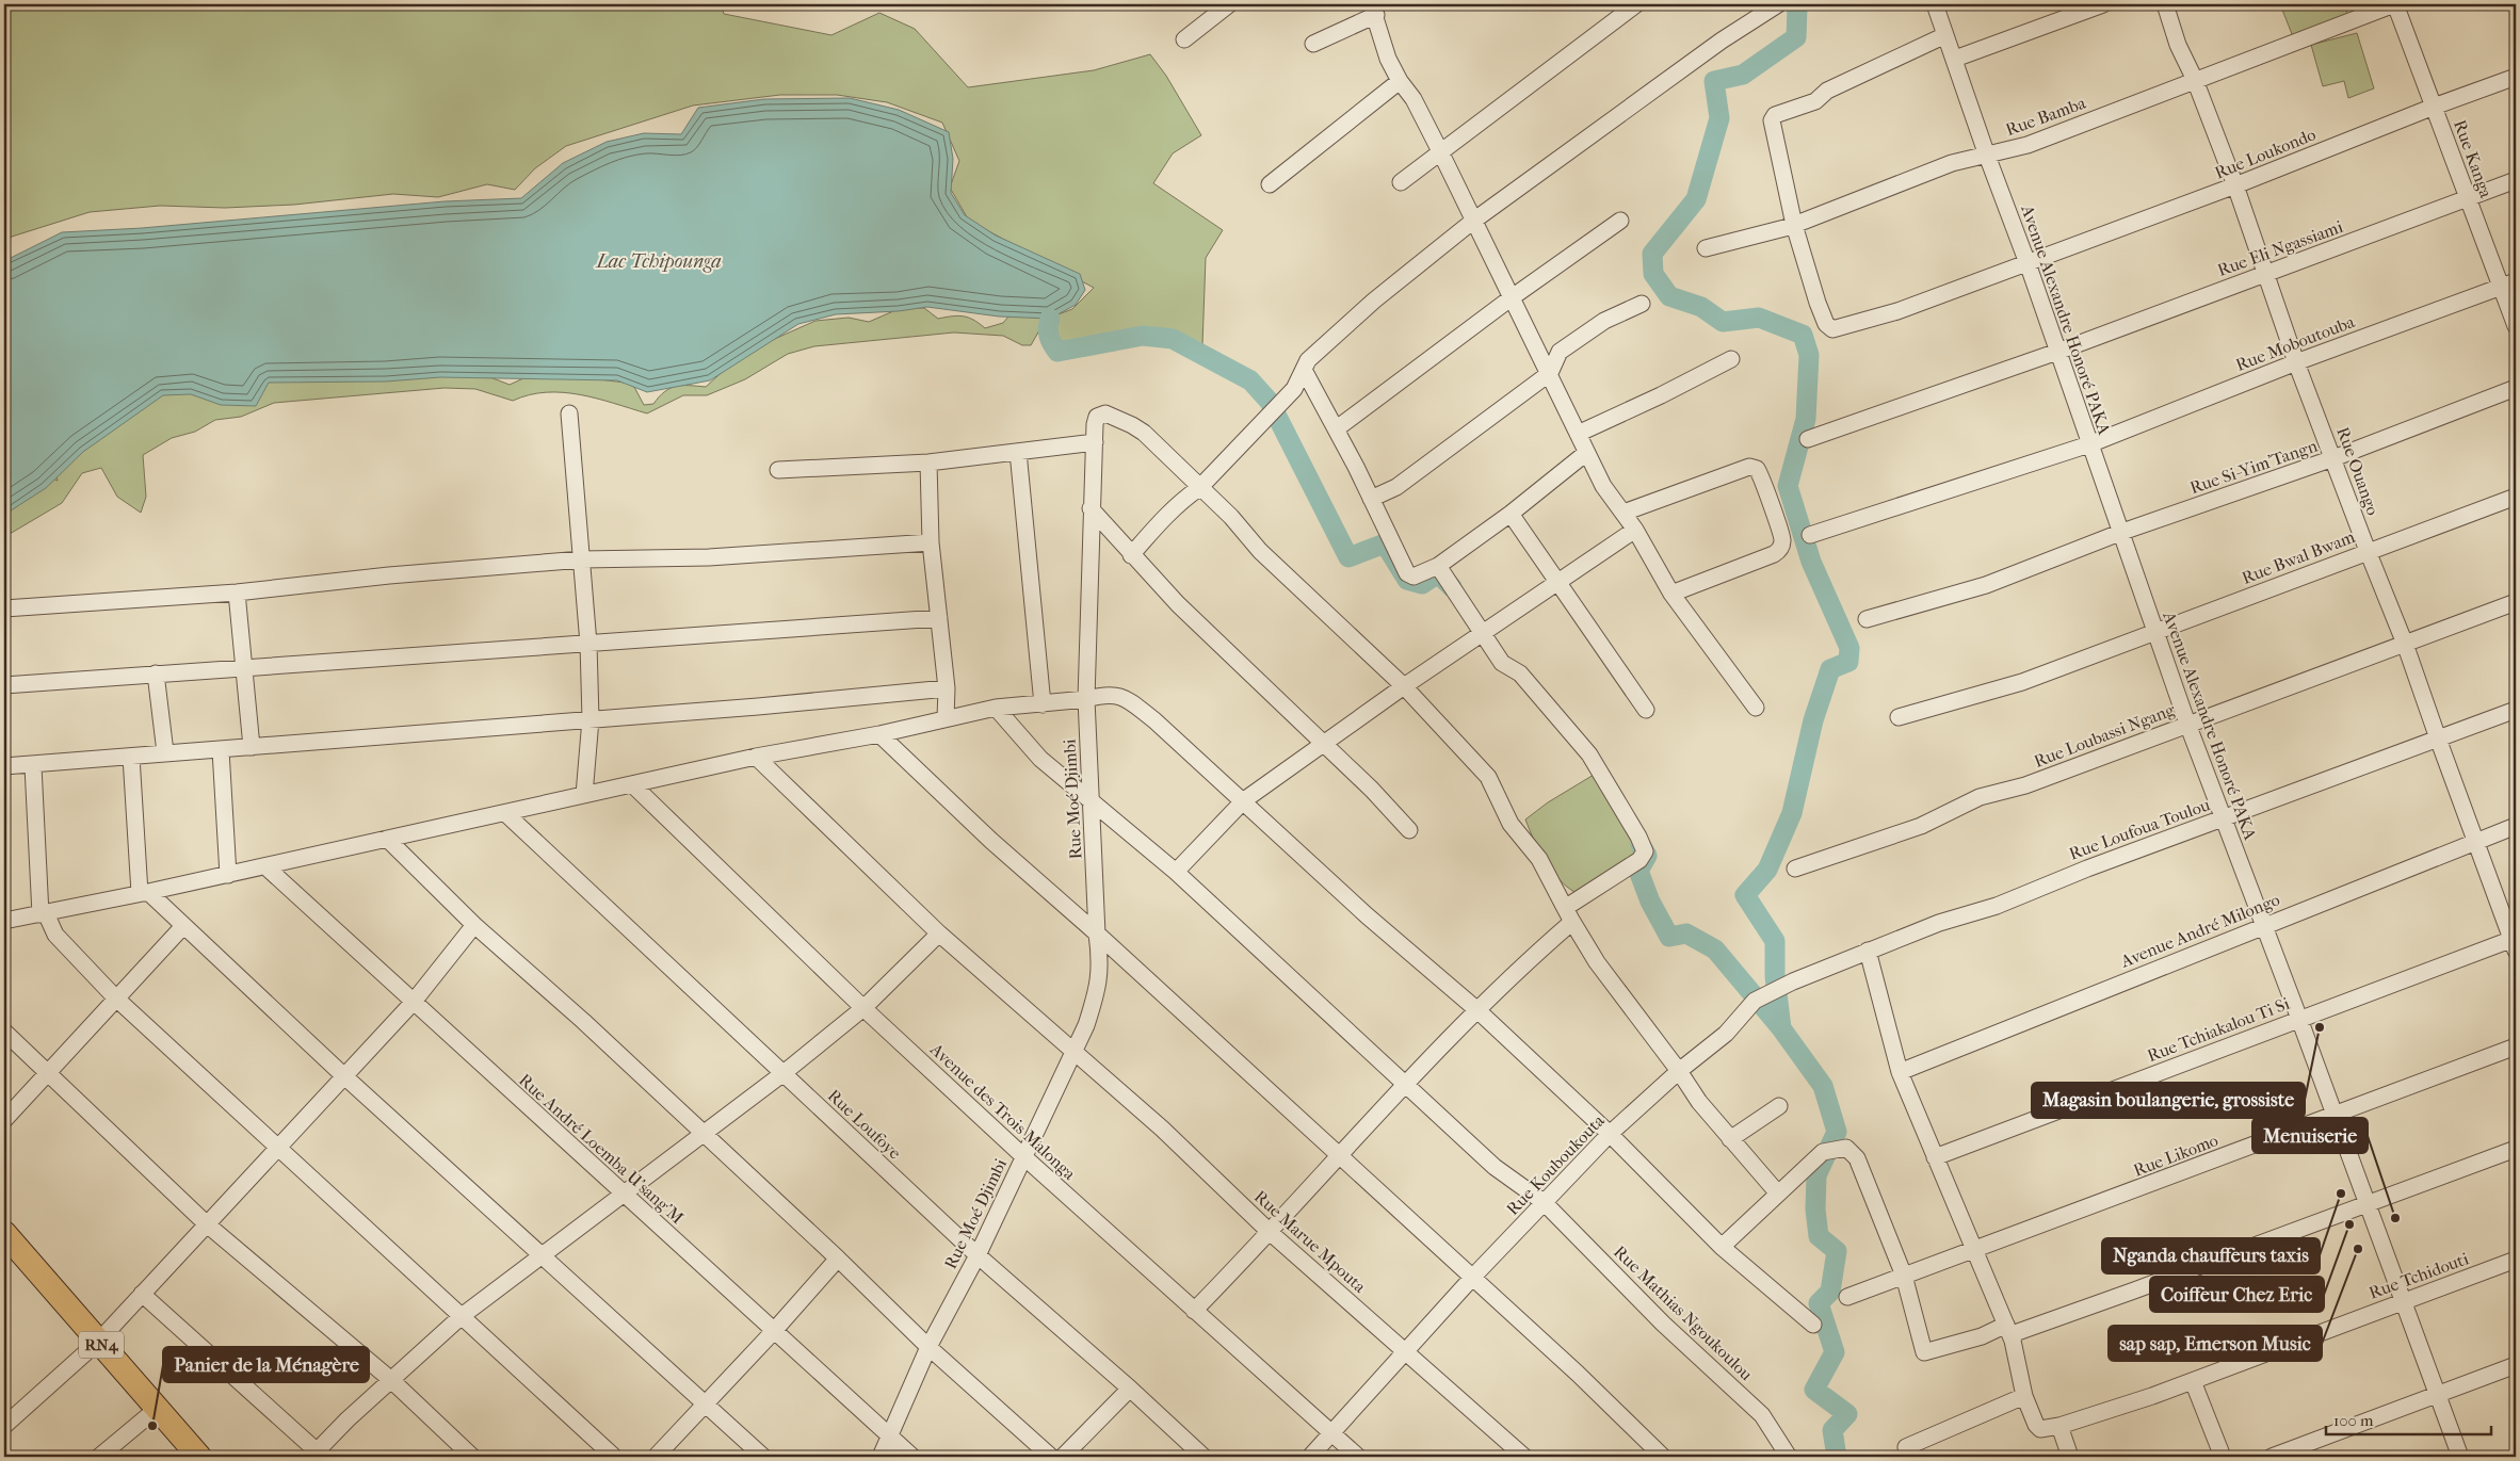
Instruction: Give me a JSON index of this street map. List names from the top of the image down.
{
  "streets": {
    "highway": ["RN4"],
    "street": [
      "Rue Bamba",
      "Rue Loukondo",
      "Rue Kanga",
      "Rue Eli Ngassiami",
      "Avenue Alexandre Honoré PAKA",
      "Rue Moboutouba",
      "Rue Si-Yim'Tangn",
      "Rue Ouango",
      "Rue Bwal Bwam",
      "Rue Loubassi Ngang",
      "Rue Moé Djimbi",
      "Rue Loufoua Toulou",
      "Avenue André Milongo",
      "Rue Tchiakalou Ti Si",
      "Avenue des Trois Malonga",
      "Rue Loufoye",
      "Rue André Loemba U'sang'M",
      "Rue Likomo",
      "Rue Kouboukouta",
      "Rue Marue Mpouta",
      "Rue Tchidouti",
      "Rue Mathias Ngoukoulou"
    ]
  },
  "crossings": [
    ["Rue Bamba", "Rue Loukondo"],
    ["Rue Bamba", "Rue Kanga"],
    ["Rue Bamba", "Avenue Alexandre Honoré PAKA"],
    ["Rue Bamba", "Rue Ouango"],
    ["Rue Loukondo", "Rue Kanga"],
    ["Rue Loukondo", "Avenue Alexandre Honoré PAKA"],
    ["Rue Loukondo", "Rue Ouango"],
    ["Rue Kanga", "Rue Eli Ngassiami"],
    ["Rue Kanga", "Rue Moboutouba"],
    ["Rue Eli Ngassiami", "Avenue Alexandre Honoré PAKA"],
    ["Rue Eli Ngassiami", "Rue Ouango"],
    ["Avenue Alexandre Honoré PAKA", "Rue Moboutouba"],
    ["Avenue Alexandre Honoré PAKA", "Rue Si-Yim'Tangn"],
    ["Avenue Alexandre Honoré PAKA", "Rue Bwal Bwam"],
    ["Avenue Alexandre Honoré PAKA", "Rue Loubassi Ngang"],
    ["Avenue Alexandre Honoré PAKA", "Rue Loufoua Toulou"],
    ["Avenue Alexandre Honoré PAKA", "Avenue André Milongo"],
    ["Avenue Alexandre Honoré PAKA", "Rue Tchiakalou Ti Si"],
    ["Avenue Alexandre Honoré PAKA", "Rue Likomo"],
    ["Avenue Alexandre Honoré PAKA", "Rue Tchidouti"],
    ["Rue Moboutouba", "Rue Ouango"],
    ["Rue Si-Yim'Tangn", "Rue Ouango"],
    ["Rue Ouango", "Rue Bwal Bwam"],
    ["Rue Ouango", "Rue Loubassi Ngang"],
    ["Rue Ouango", "Rue Loufoua Toulou"],
    ["Rue Ouango", "Avenue André Milongo"],
    ["Rue Ouango", "Rue Tchiakalou Ti Si"],
    ["Rue Moé Djimbi", "Avenue des Trois Malonga"],
    ["Rue Moé Djimbi", "Rue Loufoye"],
    ["Rue Moé Djimbi", "Rue André Loemba U'sang'M"],
    ["Rue Moé Djimbi", "Rue Marue Mpouta"],
    ["Rue Moé Djimbi", "Rue Mathias Ngoukoulou"],
    ["Rue Loufoua Toulou", "Rue Kouboukouta"],
    ["Avenue des Trois Malonga", "Rue Kouboukouta"],
    ["Rue Kouboukouta", "Rue Marue Mpouta"],
    ["Rue Kouboukouta", "Rue Mathias Ngoukoulou"]
  ],
  "water": ["Lac Tchipounga"],
  "places": [
    "Magasin boulangerie, grossiste",
    "Nganda chauffeurs taxis",
    "Menuiserie",
    "Coiffeur Chez Eric",
    "sap sap, Emerson Music",
    "Panier de la Ménagère"
  ],
  "scale_bar": "100 m"
}
